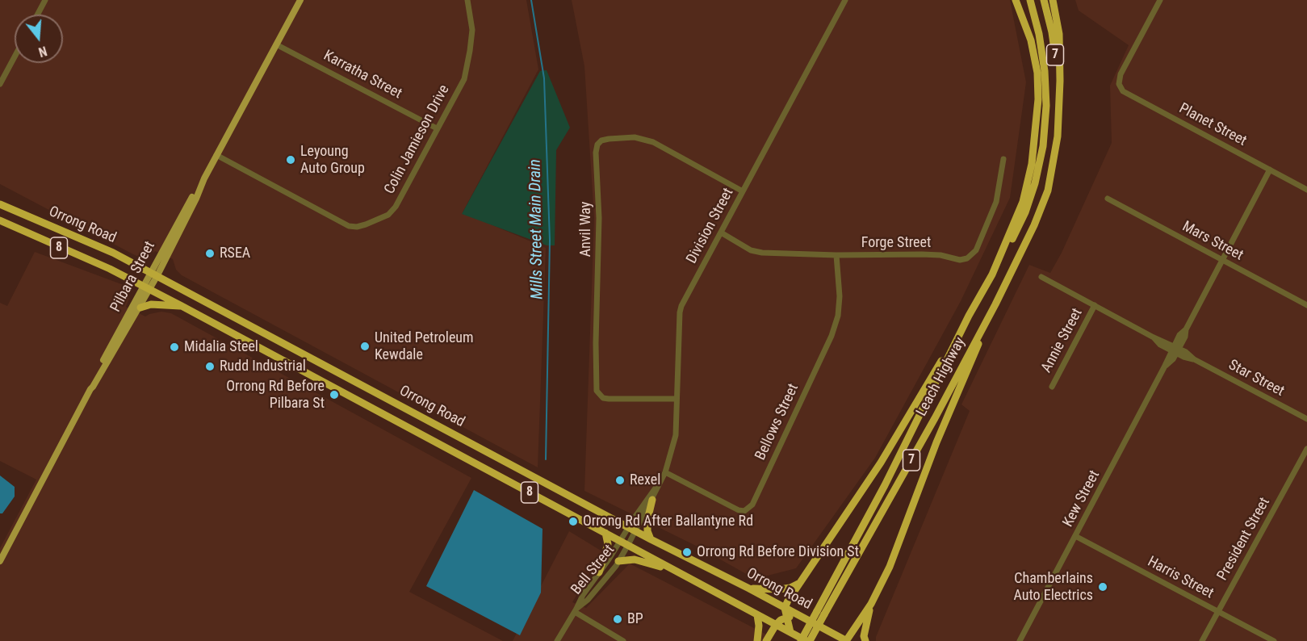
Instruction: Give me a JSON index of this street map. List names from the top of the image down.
{
  "streets": {
    "highway": [
      "7",
      "Orrong Road",
      "8",
      "Leach Highway"
    ],
    "main road": ["Pilbara Street"],
    "street": [
      "Karratha Street",
      "Planet Street",
      "Colin Jamieson Drive",
      "Division Street",
      "Anvil Way",
      "Mars Street",
      "Forge Street",
      "Annie Street",
      "Star Street",
      "Bellows Street",
      "Kew Street",
      "President Street",
      "Bell Street",
      "Harris Street"
    ]
  },
  "crossings": [
    ["7", "Leach Highway"],
    ["Karratha Street", "Colin Jamieson Drive"],
    ["Karratha Street", "Pilbara Street"],
    ["Planet Street", "Kew Street"],
    ["Colin Jamieson Drive", "Pilbara Street"],
    ["Orrong Road", "Division Street"],
    ["Orrong Road", "Pilbara Street"],
    ["Orrong Road", "Bell Street"],
    ["Division Street", "Anvil Way"],
    ["Division Street", "Forge Street"],
    ["Division Street", "Bellows Street"],
    ["Mars Street", "Kew Street"],
    ["Forge Street", "Bellows Street"],
    ["Annie Street", "Star Street"],
    ["Star Street", "Kew Street"],
    ["Kew Street", "Harris Street"],
    ["President Street", "Harris Street"]
  ],
  "water": ["Mills Street Main Drain"],
  "places": [
    "Leyoung Auto Group",
    "RSEA",
    "United Petroleum Kewdale",
    "Midalia Steel",
    "Rudd Industrial",
    "Orrong Rd Before Pilbara St",
    "Rexel",
    "Orrong Rd After Ballantyne Rd",
    "Orrong Rd Before Division St",
    "Chamberlains Auto Electrics",
    "BP"
  ],
  "north": "bottom"
}
